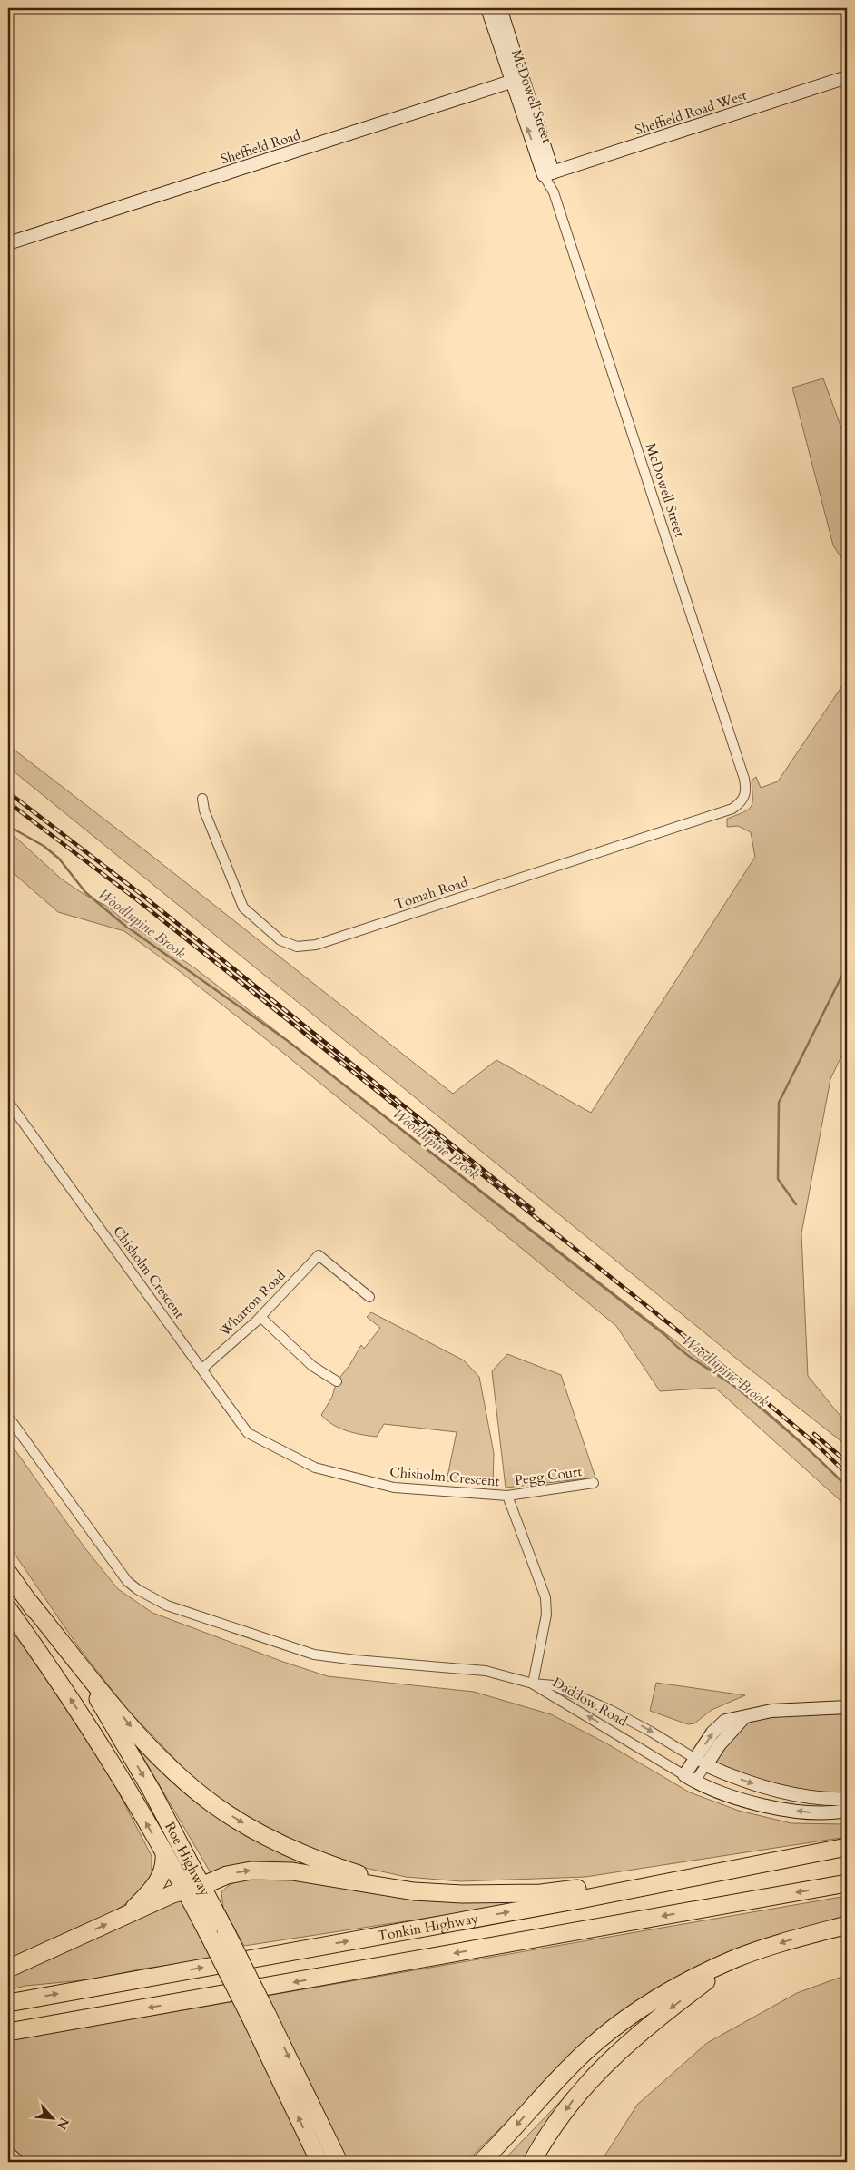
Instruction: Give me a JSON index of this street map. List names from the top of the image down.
{
  "streets": {
    "highway": ["Roe Highway", "Tonkin Highway"],
    "street": [
      "McDowell Street",
      "Sheffield Road West",
      "Sheffield Road",
      "Tomah Road",
      "Chisholm Crescent",
      "Wharton Road",
      "Pegg Court",
      "Daddow Road"
    ]
  },
  "crossings": [
    ["McDowell Street", "Sheffield Road West"],
    ["McDowell Street", "Sheffield Road"],
    ["McDowell Street", "Tomah Road"],
    ["Chisholm Crescent", "Wharton Road"],
    ["Chisholm Crescent", "Pegg Court"],
    ["Chisholm Crescent", "Daddow Road"]
  ],
  "water": ["Woodlupine Brook"],
  "north": "bottom right"
}
